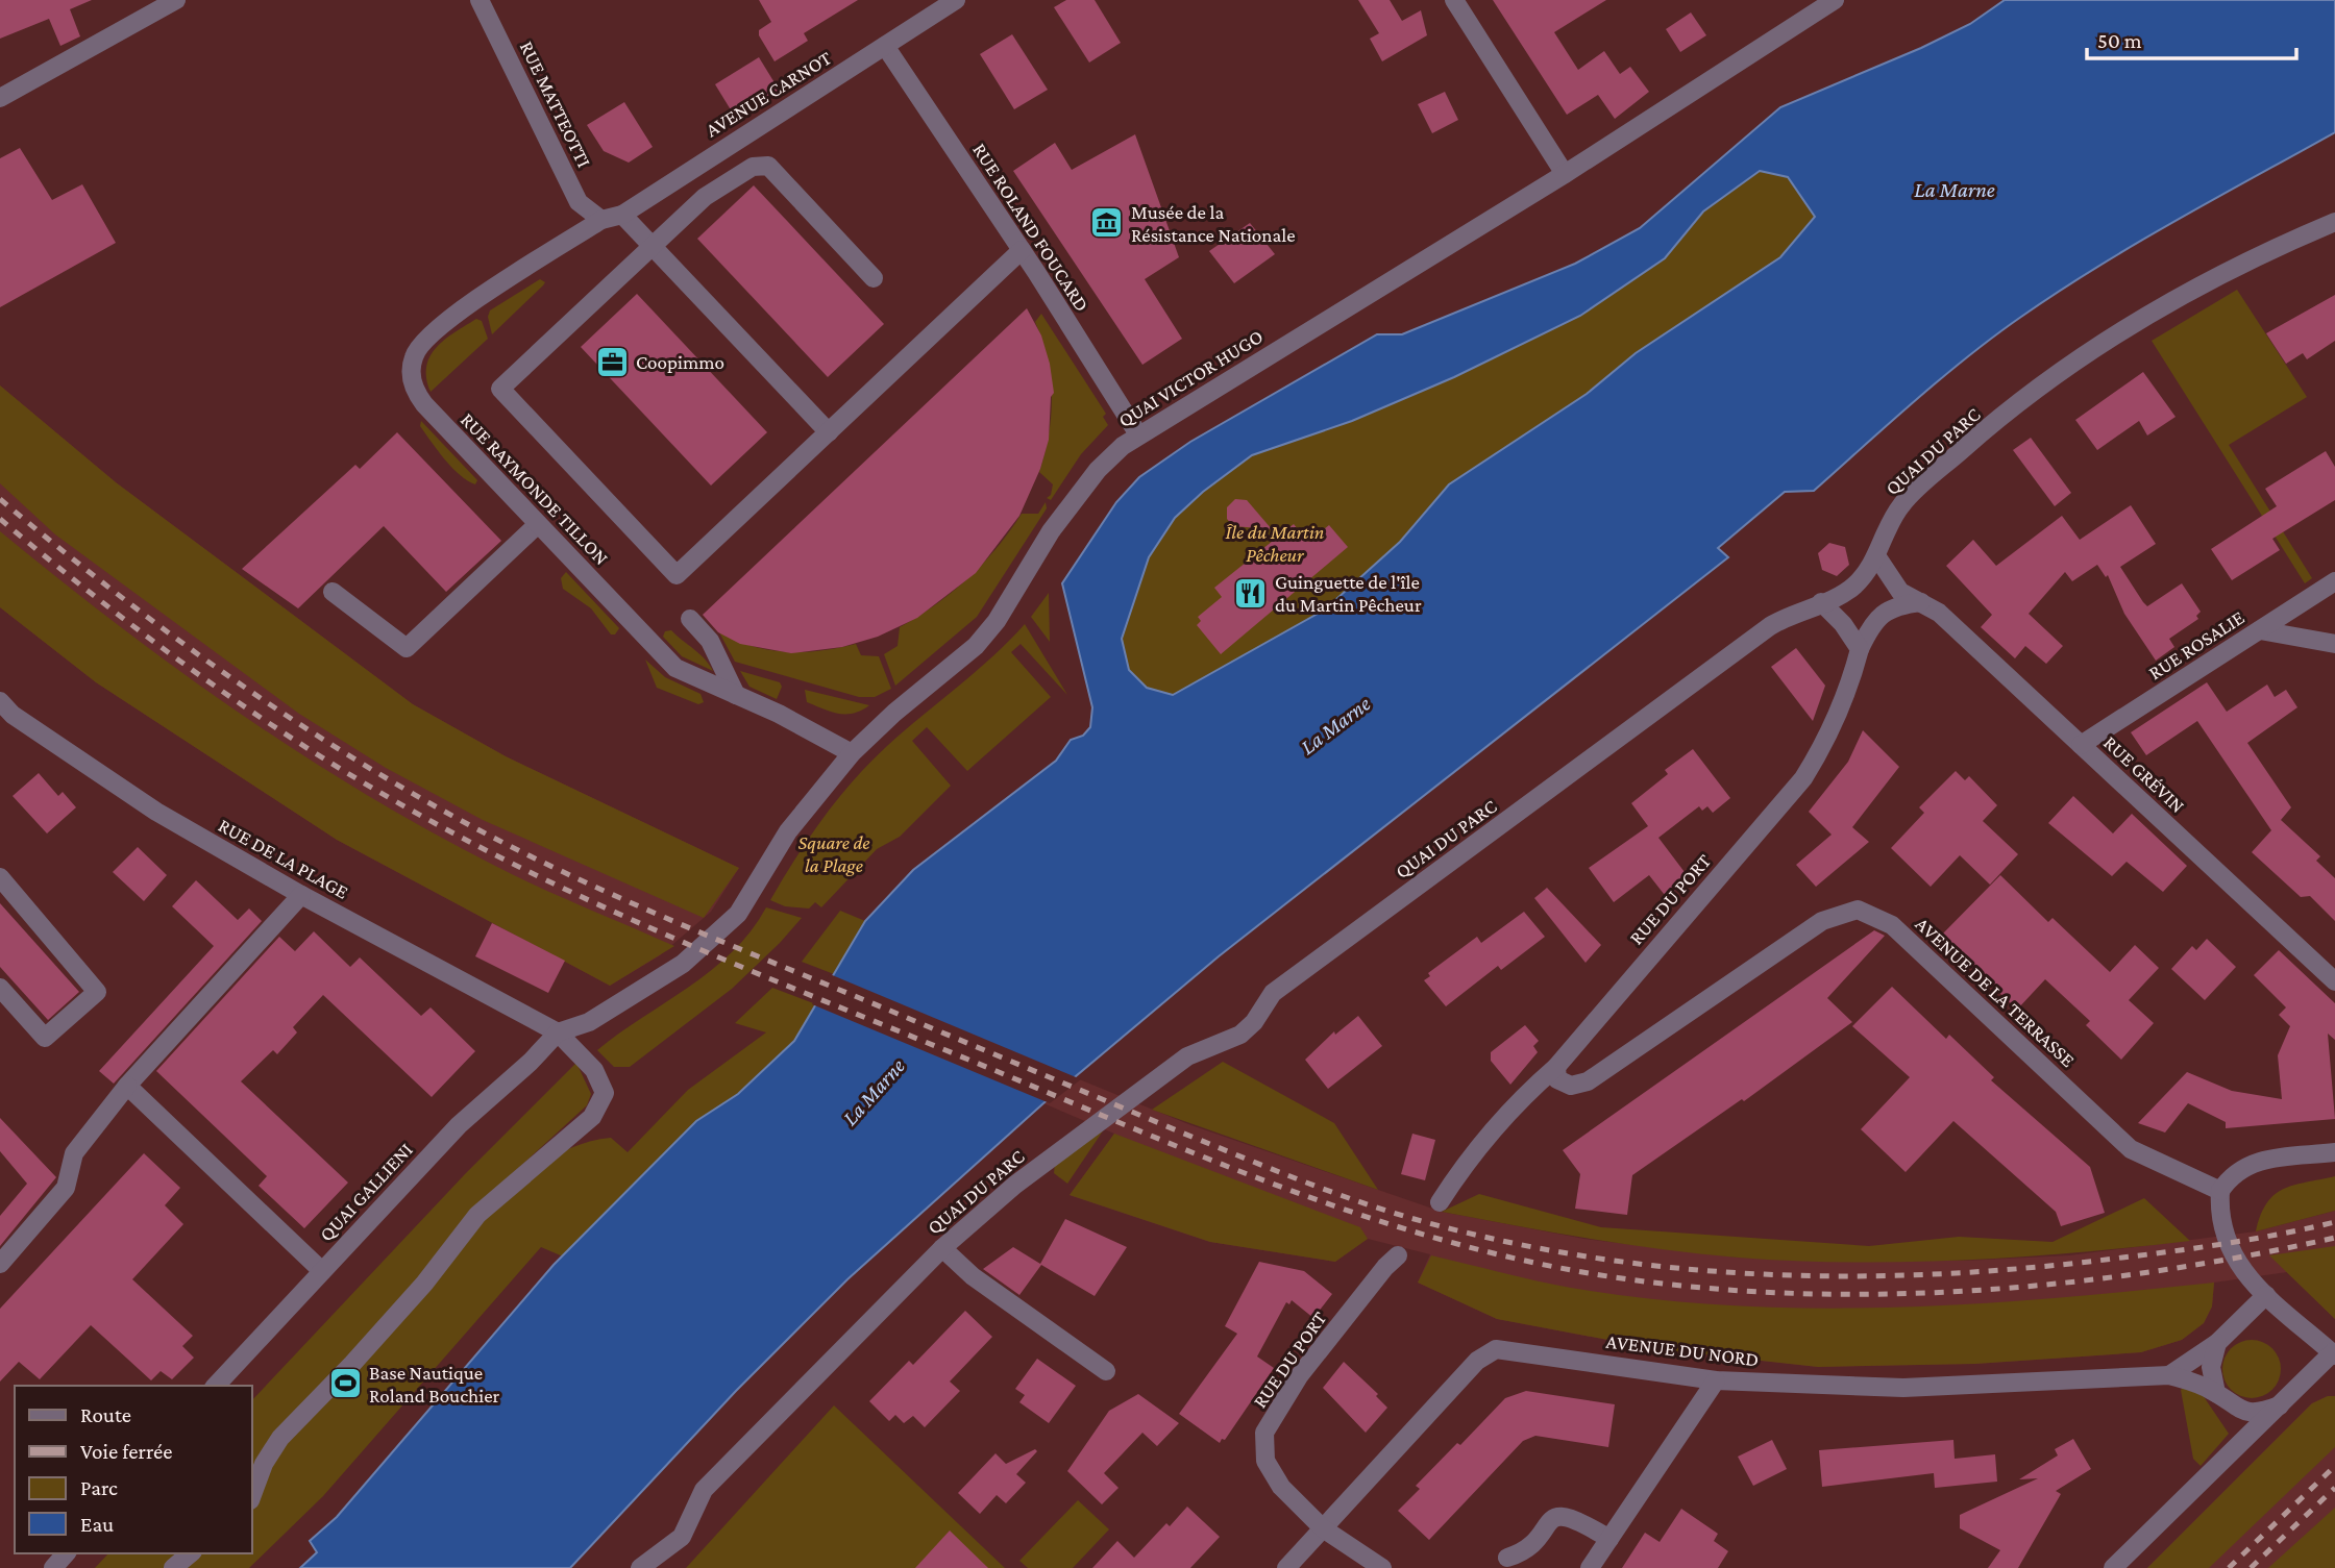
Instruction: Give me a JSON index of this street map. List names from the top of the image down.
{
  "streets": {
    "street": [
      "AVENUE CARNOT",
      "RUE MATTEOTTI",
      "RUE ROLAND FOUCARD",
      "QUAI VICTOR HUGO",
      "QUAI DU PARC",
      "RUE RAYMONDE TILLON",
      "RUE ROSALIE",
      "RUE GRÉVIN",
      "RUE DE LA PLAGE",
      "RUE DU PORT",
      "AVENUE DE LA TERRASSE",
      "QUAI GALLIENI",
      "AVENUE DU NORD"
    ]
  },
  "crossings": [
    ["AVENUE CARNOT", "RUE MATTEOTTI"],
    ["AVENUE CARNOT", "RUE ROLAND FOUCARD"],
    ["AVENUE CARNOT", "RUE RAYMONDE TILLON"],
    ["RUE MATTEOTTI", "RUE RAYMONDE TILLON"],
    ["RUE ROLAND FOUCARD", "QUAI VICTOR HUGO"],
    ["QUAI VICTOR HUGO", "RUE RAYMONDE TILLON"],
    ["QUAI VICTOR HUGO", "RUE DE LA PLAGE"],
    ["QUAI VICTOR HUGO", "QUAI GALLIENI"],
    ["QUAI DU PARC", "RUE GRÉVIN"],
    ["RUE ROSALIE", "RUE GRÉVIN"],
    ["RUE DE LA PLAGE", "QUAI GALLIENI"],
    ["RUE DU PORT", "AVENUE DE LA TERRASSE"],
    ["RUE DU PORT", "AVENUE DU NORD"]
  ],
  "water": ["La Marne"],
  "parks": ["Île du Martin Pêcheur", "Square de la Plage"],
  "places": {
    "museum": ["Musée de la Résistance Nationale"],
    "office": ["Coopimmo"],
    "restaurant": ["Guinguette de l'île du Martin Pêcheur"],
    "sports": ["Base Nautique Roland Bouchier"]
  },
  "legend": [
    "Route",
    "Voie ferrée",
    "Parc",
    "Eau"
  ],
  "scale_bar": "50 m"
}
